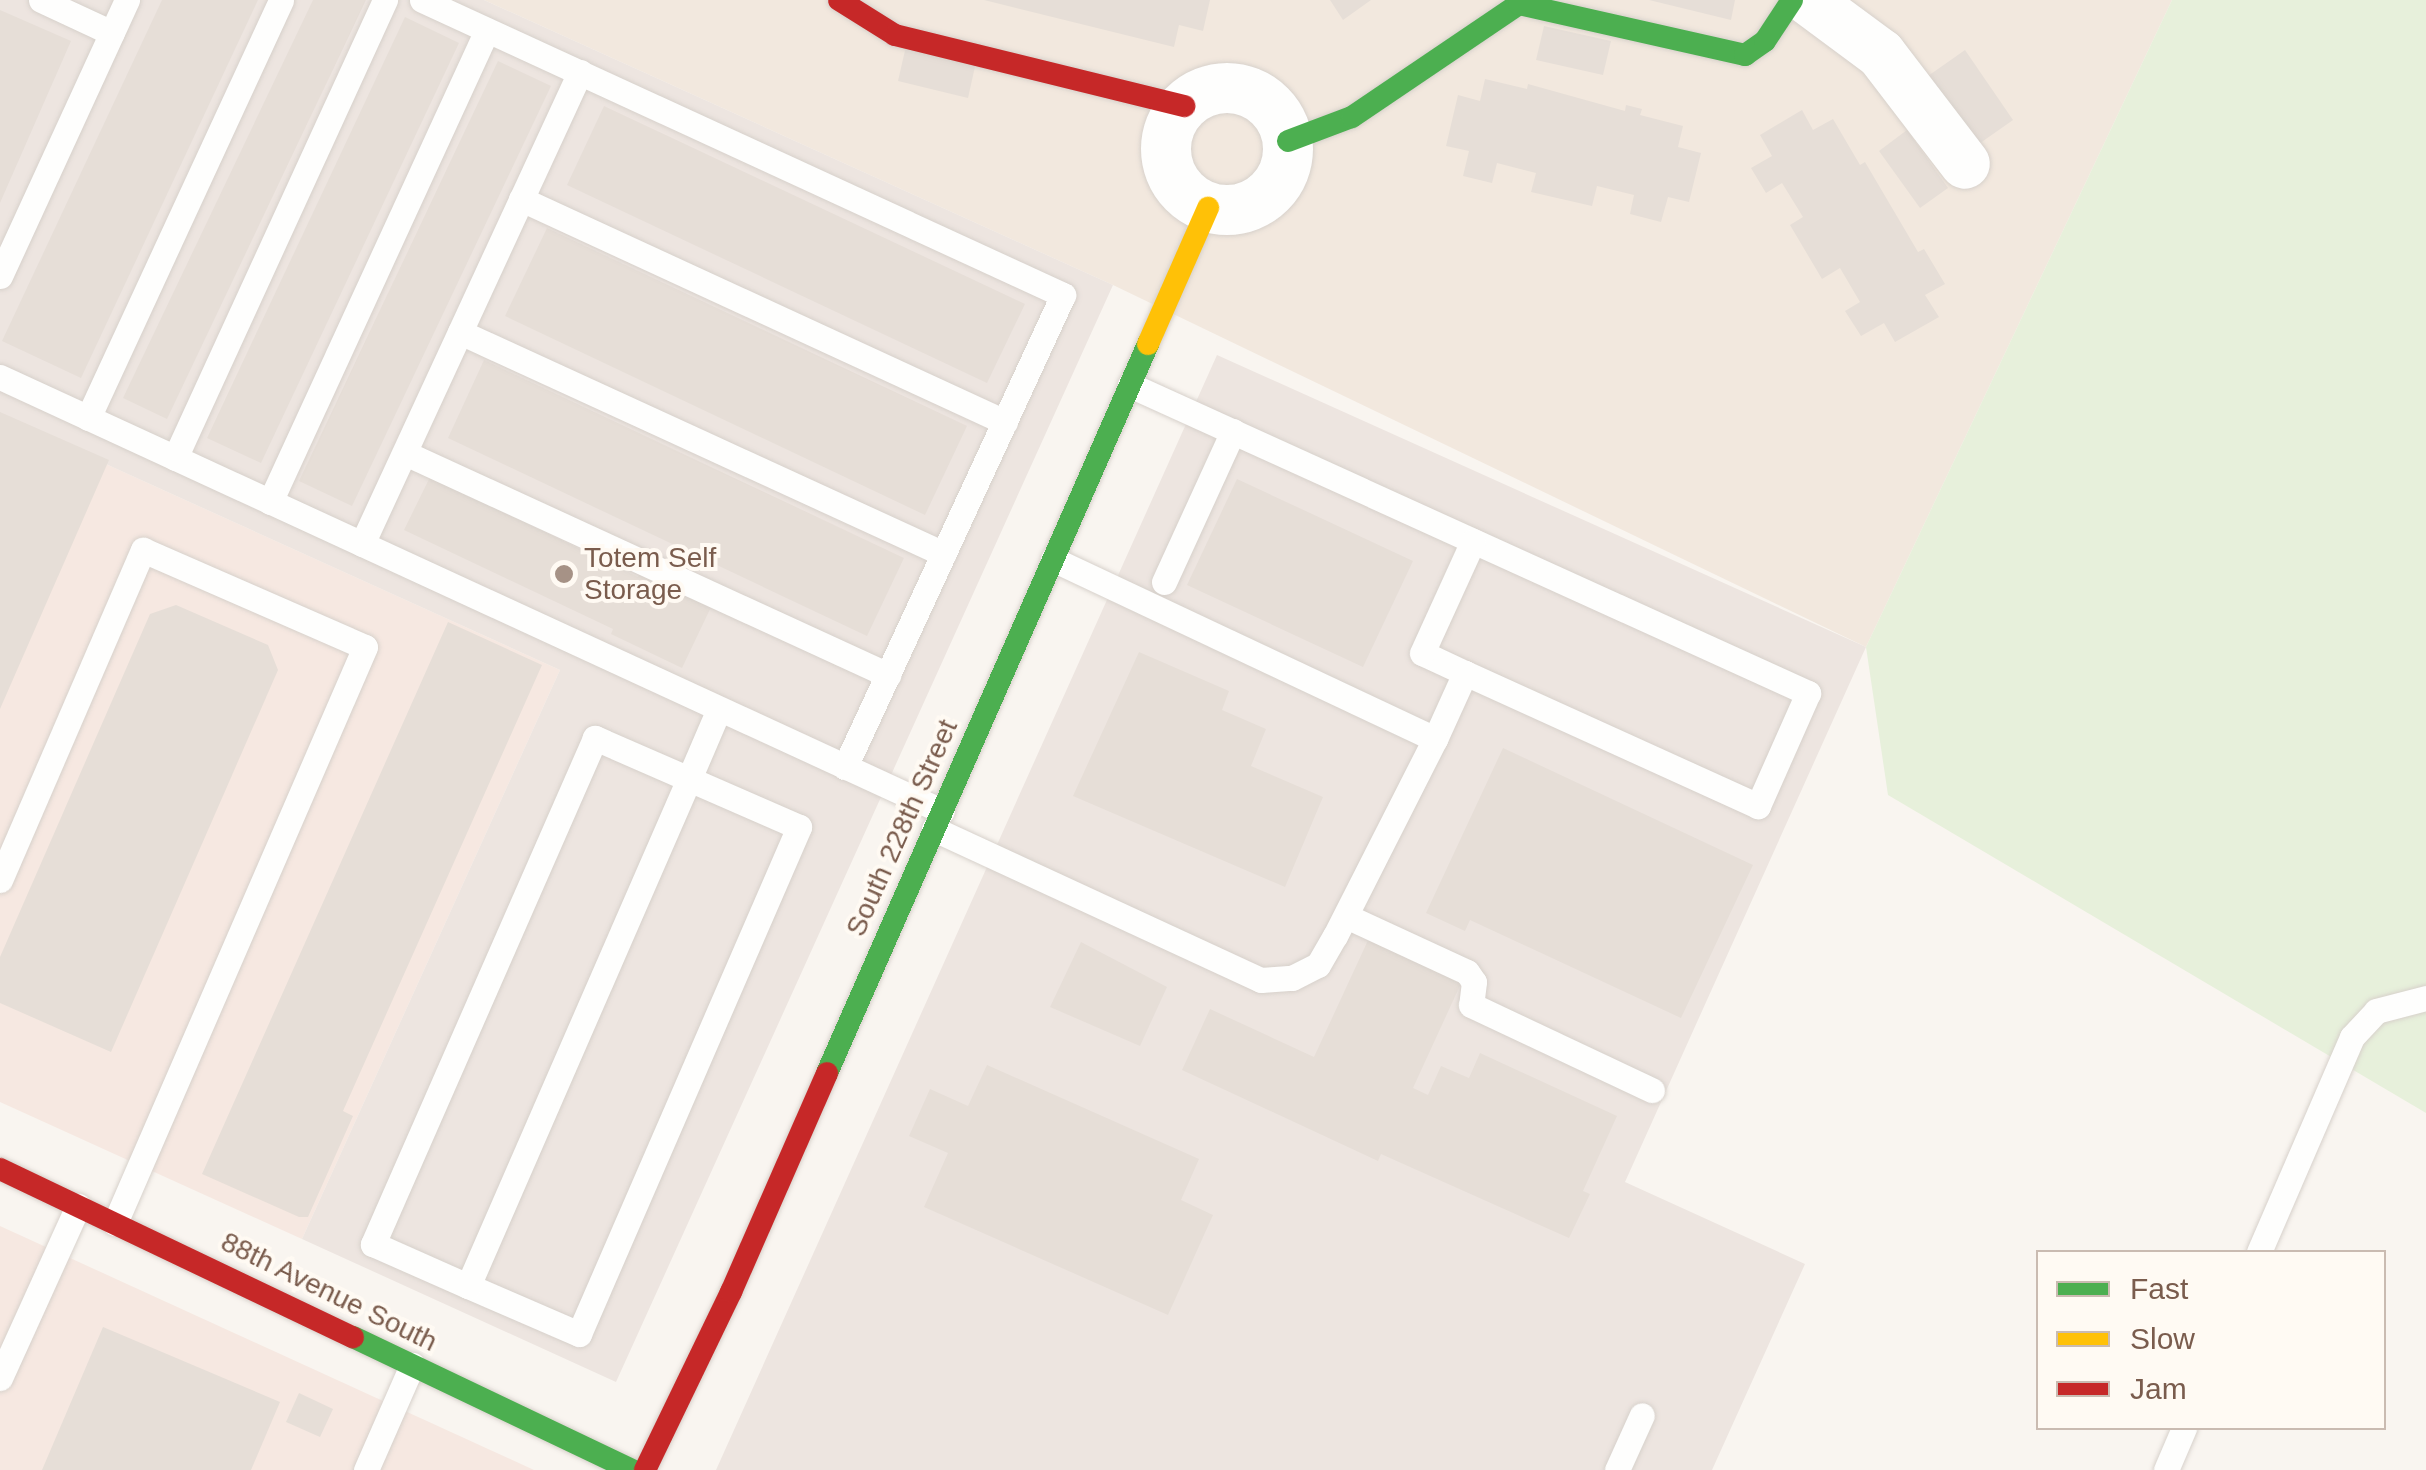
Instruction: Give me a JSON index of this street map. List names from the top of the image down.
{
  "streets": {
    "street": ["South 228th Street", "88th Avenue South"]
  },
  "places": ["Totem Self Storage"],
  "legend": ["Fast", "Slow", "Jam"]
}
